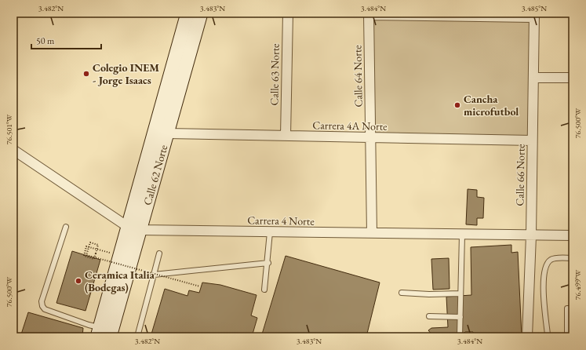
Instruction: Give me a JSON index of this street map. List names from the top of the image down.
{
  "streets": {
    "street": [
      "Calle 63 Norte",
      "Calle 64 Norte",
      "Carrera 4A Norte",
      "Calle 62 Norte",
      "Calle 66 Norte",
      "Carrera 4 Norte"
    ]
  },
  "crossings": [
    ["Calle 63 Norte", "Carrera 4A Norte"],
    ["Calle 64 Norte", "Carrera 4A Norte"],
    ["Calle 64 Norte", "Carrera 4 Norte"],
    ["Carrera 4A Norte", "Calle 62 Norte"],
    ["Carrera 4A Norte", "Calle 66 Norte"],
    ["Calle 62 Norte", "Carrera 4 Norte"],
    ["Calle 66 Norte", "Carrera 4 Norte"]
  ],
  "places": ["Colegio INEM - Jorge Isaacs", "Cancha microfutbol", "Ceramica Italia (Bodegas)"],
  "scale_bar": "50 m",
  "coordinates": [
    "3.482°N",
    "3.483°N",
    "3.484°N",
    "3.485°N",
    "76.500°W",
    "76.501°W",
    "76.499°W"
  ]
}
